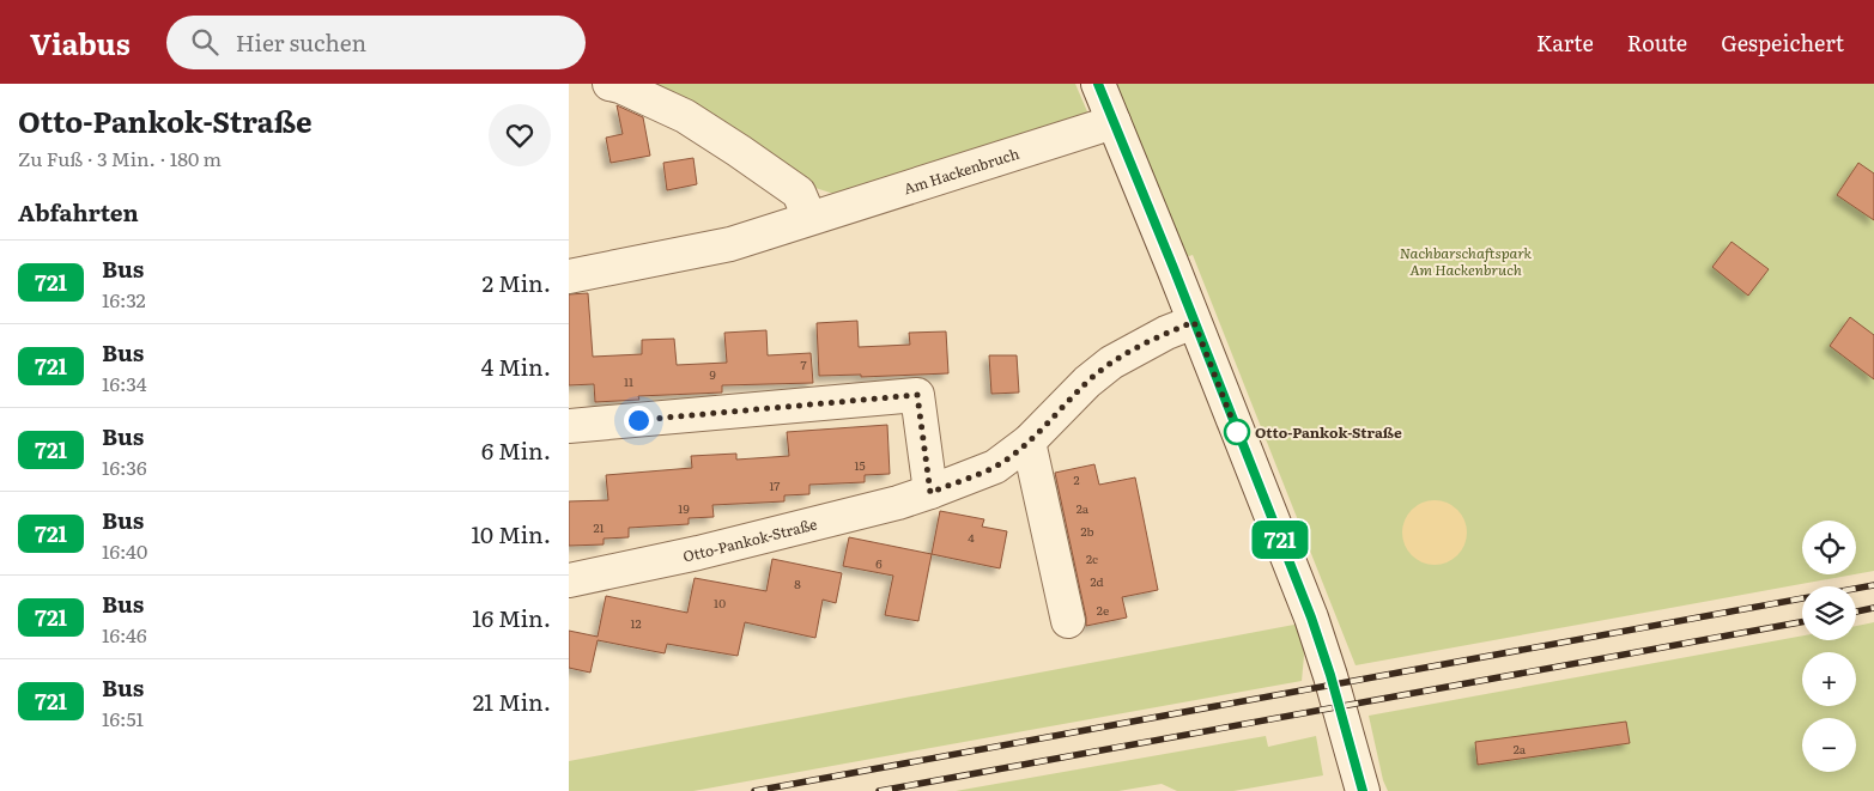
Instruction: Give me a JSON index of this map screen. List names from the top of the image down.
{
  "streets": {
    "street": ["Am Hackenbruch", "Otto-Pankok-Straße"]
  },
  "parks": ["Nachbarschaftspark Am Hackenbruch"],
  "places": ["Otto-Pankok-Straße"],
  "lines": ["bus line 721"],
  "house_numbers": [
    "7",
    "9",
    "11",
    "15",
    "2",
    "17",
    "19",
    "2a",
    "21",
    "2b",
    "4",
    "2c",
    "6",
    "2d",
    "8",
    "10",
    "2e",
    "12",
    "2a"
  ],
  "page": {
    "header": "Viabus",
    "search": "Hier suchen",
    "nav": ["Karte", "Route", "Gespeichert"],
    "heading": [
      ["Otto-Pankok-Straße", "Zu Fuß · 3 Min. · 180 m"],
      "Abfahrten"
    ],
    "on_map": "721",
    "list": [
      {
        "mark": "721",
        "name": "Bus",
        "note": "16:32",
        "value": "2 Min."
      },
      {
        "mark": "721",
        "name": "Bus",
        "note": "16:34",
        "value": "4 Min."
      },
      {
        "mark": "721",
        "name": "Bus",
        "note": "16:36",
        "value": "6 Min."
      },
      {
        "mark": "721",
        "name": "Bus",
        "note": "16:40",
        "value": "10 Min."
      },
      {
        "mark": "721",
        "name": "Bus",
        "note": "16:46",
        "value": "16 Min."
      },
      {
        "mark": "721",
        "name": "Bus",
        "note": "16:51",
        "value": "21 Min."
      }
    ],
    "map_buttons": ["+", "−"]
  }
}
